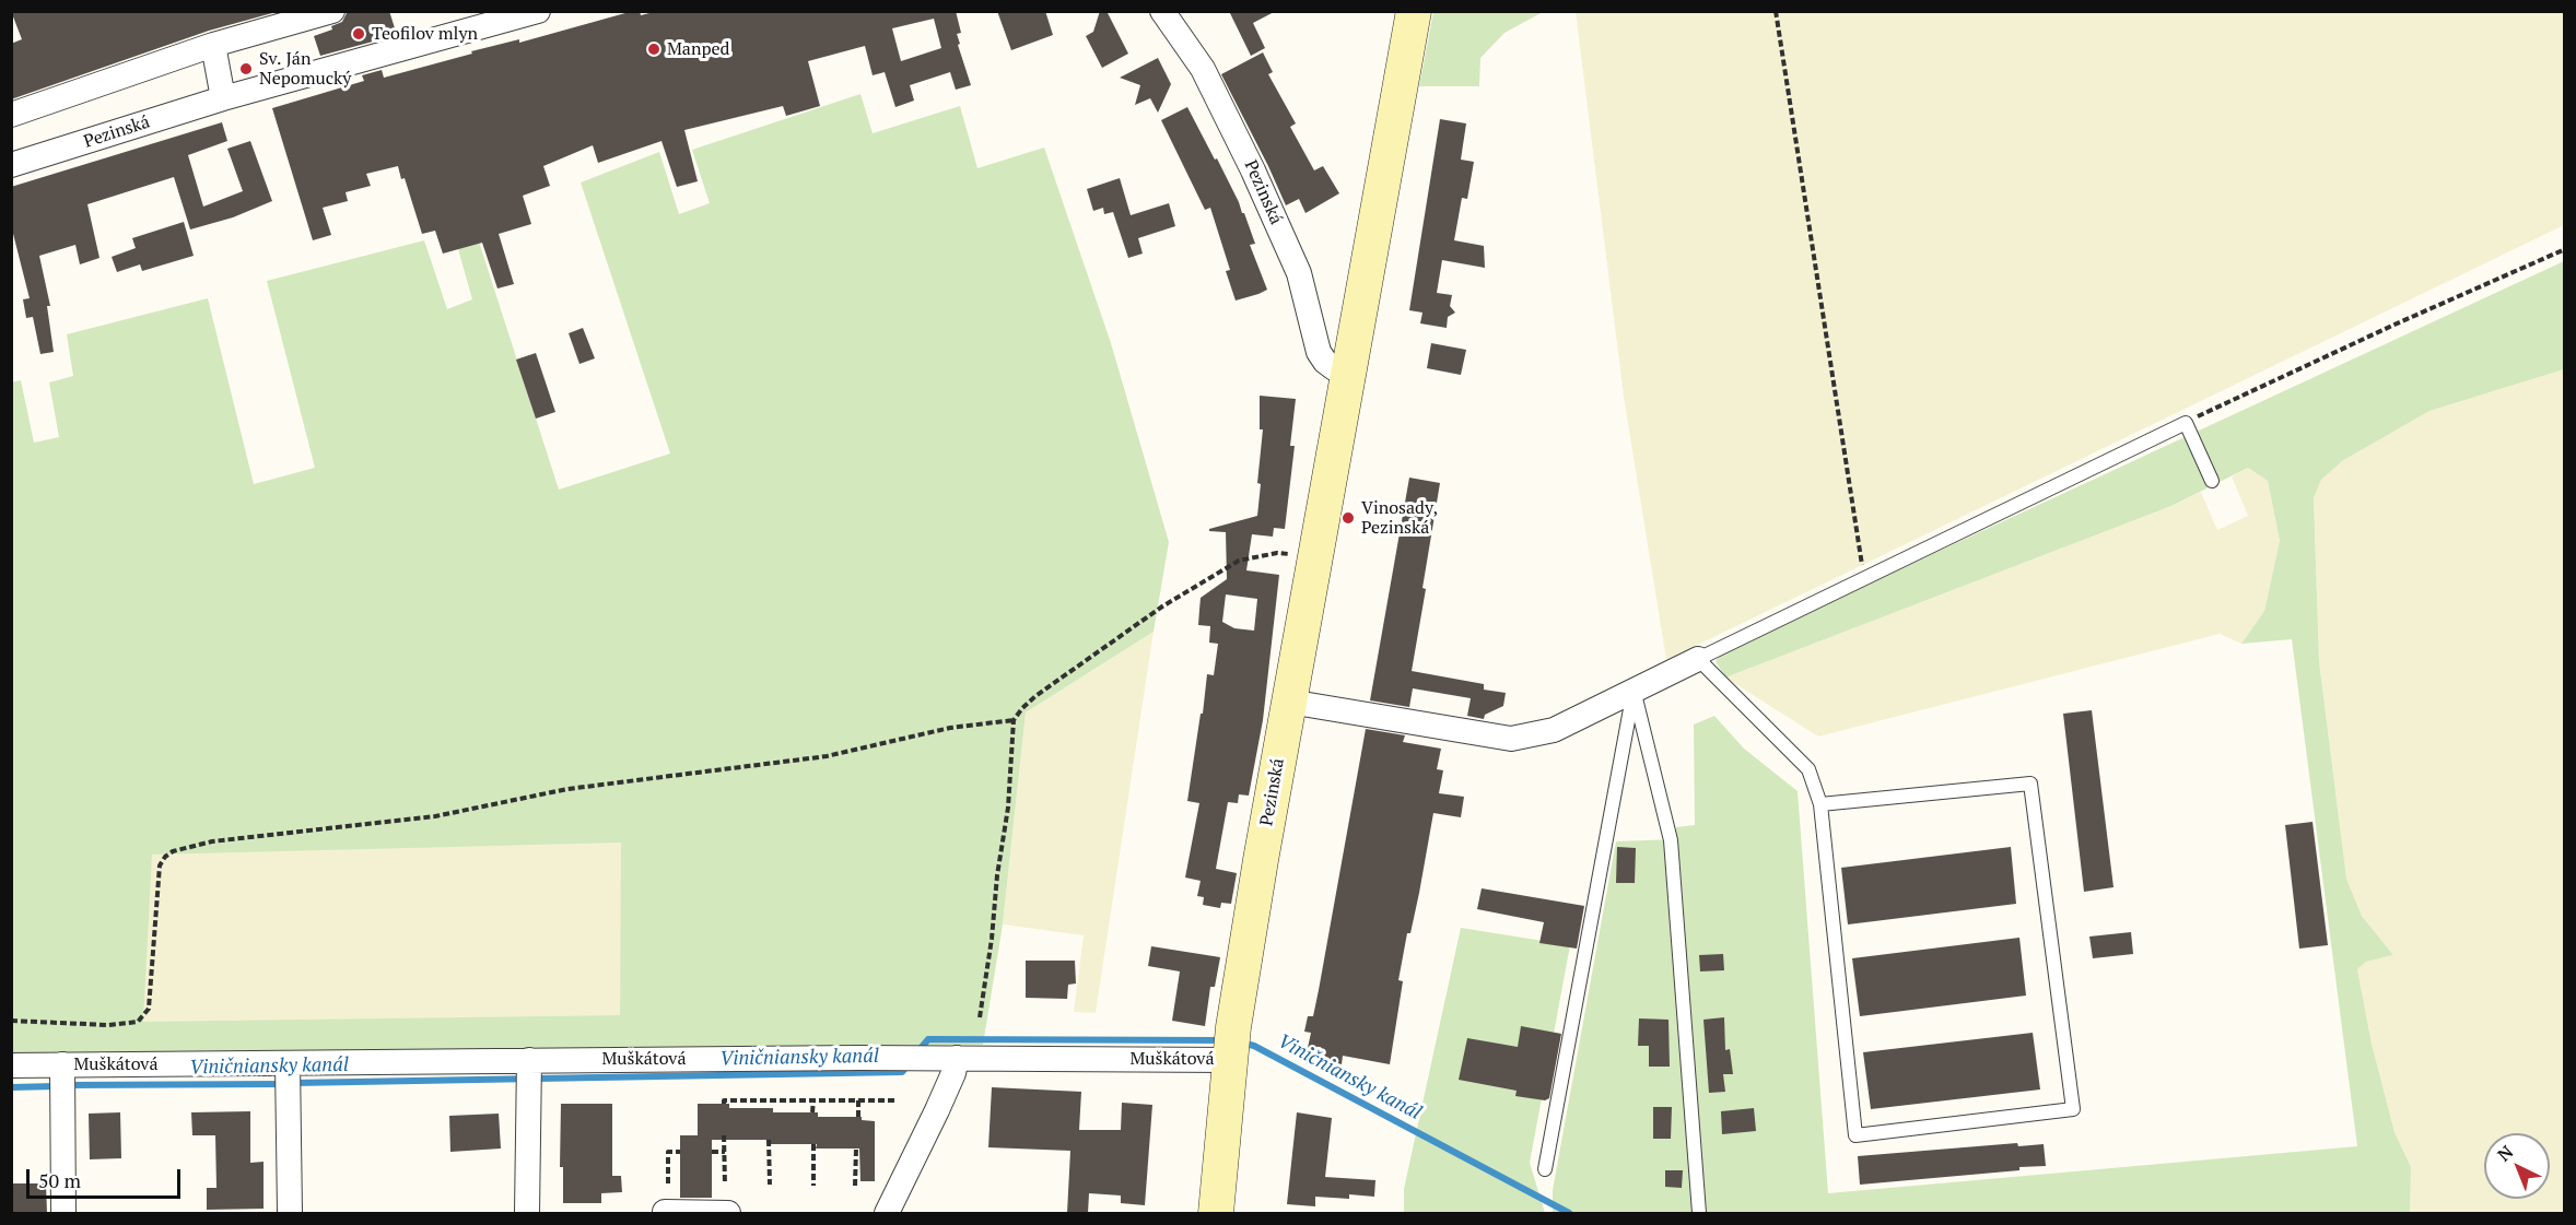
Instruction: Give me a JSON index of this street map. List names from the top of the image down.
{
  "streets": {
    "main road": ["Pezinská"],
    "street": ["Muškátová"]
  },
  "crossings": [
    ["Pezinská", "Muškátová"]
  ],
  "water": ["Viničniansky kanál"],
  "places": [
    "Teofilov mlyn",
    "Manped",
    "Sv. Ján Nepomucký",
    "Vinosady, Pezinská"
  ],
  "scale_bar": "50 m",
  "north": "top left"
}
